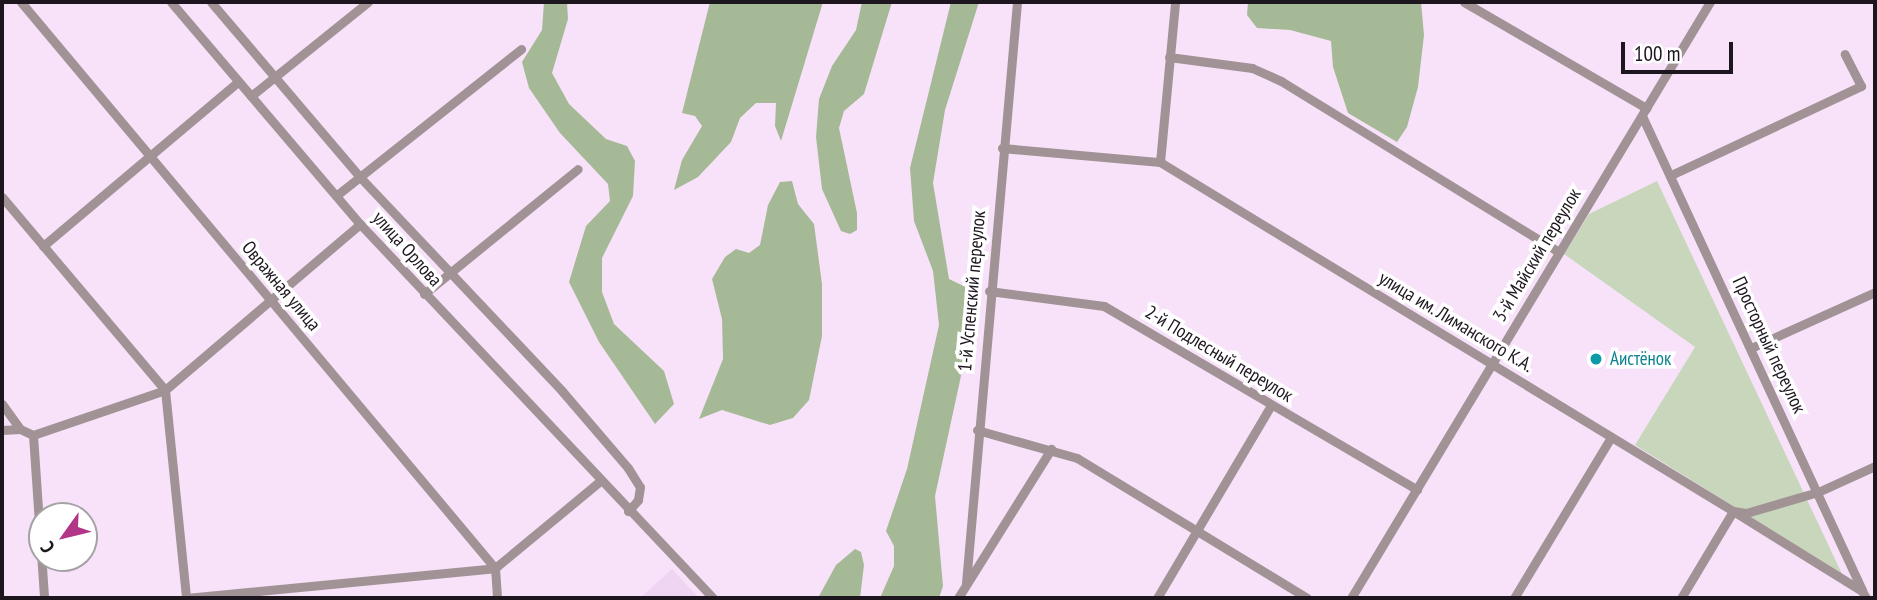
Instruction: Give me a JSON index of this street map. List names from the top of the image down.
{
  "streets": {
    "street": [
      "улица Орлова",
      "3-й Майский переулок",
      "Овражная улица",
      "1-й Успенский переулок",
      "улица им. Лиманского К.А.",
      "Просторный переулок",
      "2-й Подлесный переулок"
    ]
  },
  "crossings": [
    ["3-й Майский переулок", "улица им. Лиманского К.А."],
    ["3-й Майский переулок", "Просторный переулок"],
    ["3-й Майский переулок", "2-й Подлесный переулок"],
    ["1-й Успенский переулок", "улица им. Лиманского К.А."],
    ["1-й Успенский переулок", "2-й Подлесный переулок"],
    ["улица им. Лиманского К.А.", "Просторный переулок"]
  ],
  "places": ["Аистёнок"],
  "scale_bar": "100 m",
  "north": "bottom left"
}
